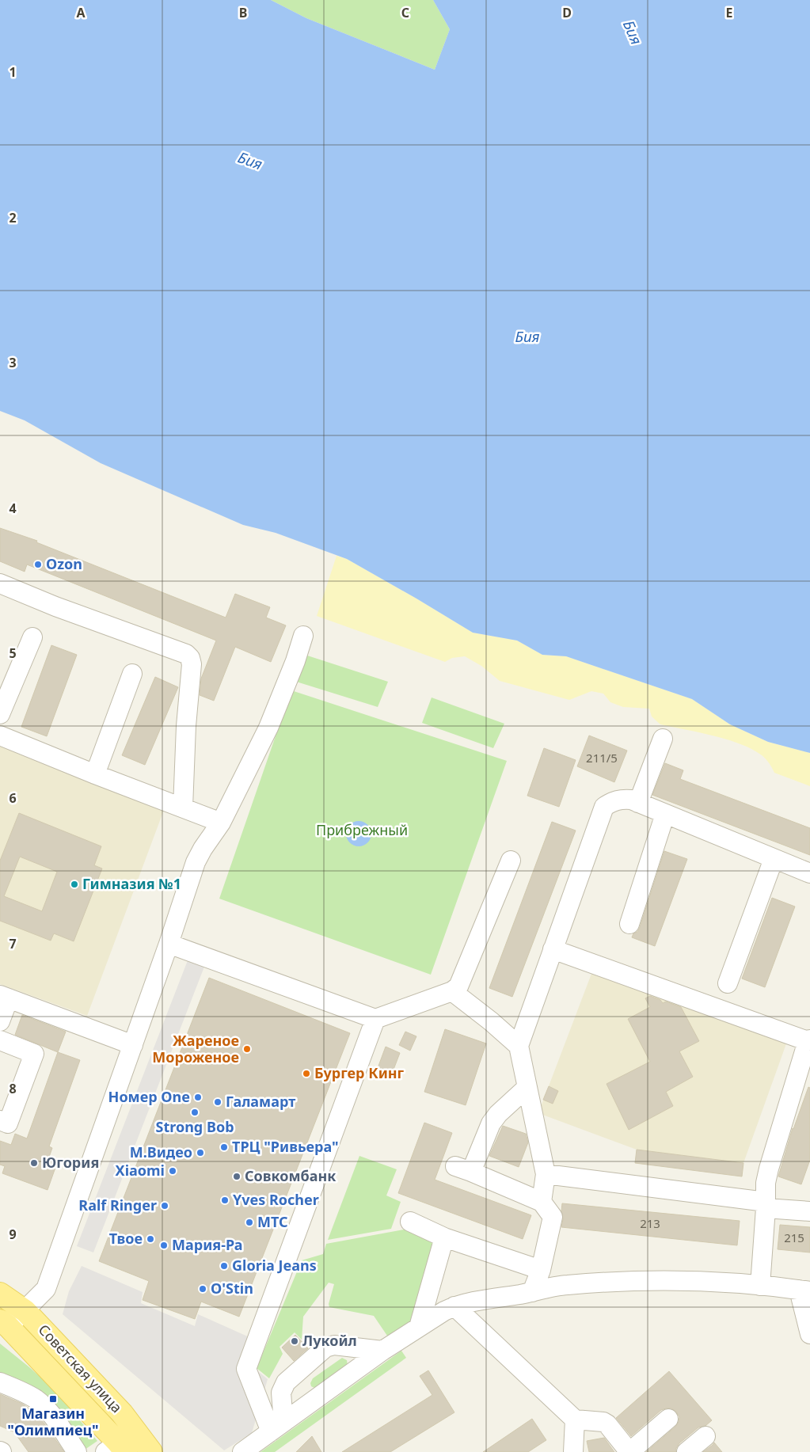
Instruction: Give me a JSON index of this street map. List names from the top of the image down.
{
  "streets": {
    "main road": ["Советская улица"]
  },
  "water": ["Бия"],
  "parks": ["Прибрежный"],
  "places": {
    "other": [
      "Ozon",
      "Гимназия №1",
      "Жареное Мороженое",
      "Бургер Кинг",
      "Номер One",
      "Галамарт",
      "Strong Bob",
      "ТРЦ \"Ривьера\"",
      "М.Видео",
      "Югория",
      "Xiaomi",
      "Совкомбанк",
      "Yves Rocher",
      "Ralf Ringer",
      "МТС",
      "Твое",
      "Мария-Ра",
      "Gloria Jeans",
      "O'Stin",
      "Лукойл"
    ],
    "transit": ["Магазин \"Олимпиец\""]
  },
  "house_numbers": ["211/5", "213", "215"],
  "grid": {
    "columns": [
      "A",
      "B",
      "C",
      "D",
      "E"
    ],
    "rows": [
      "1",
      "2",
      "3",
      "4",
      "5",
      "6",
      "7",
      "8",
      "9"
    ]
  }
}
